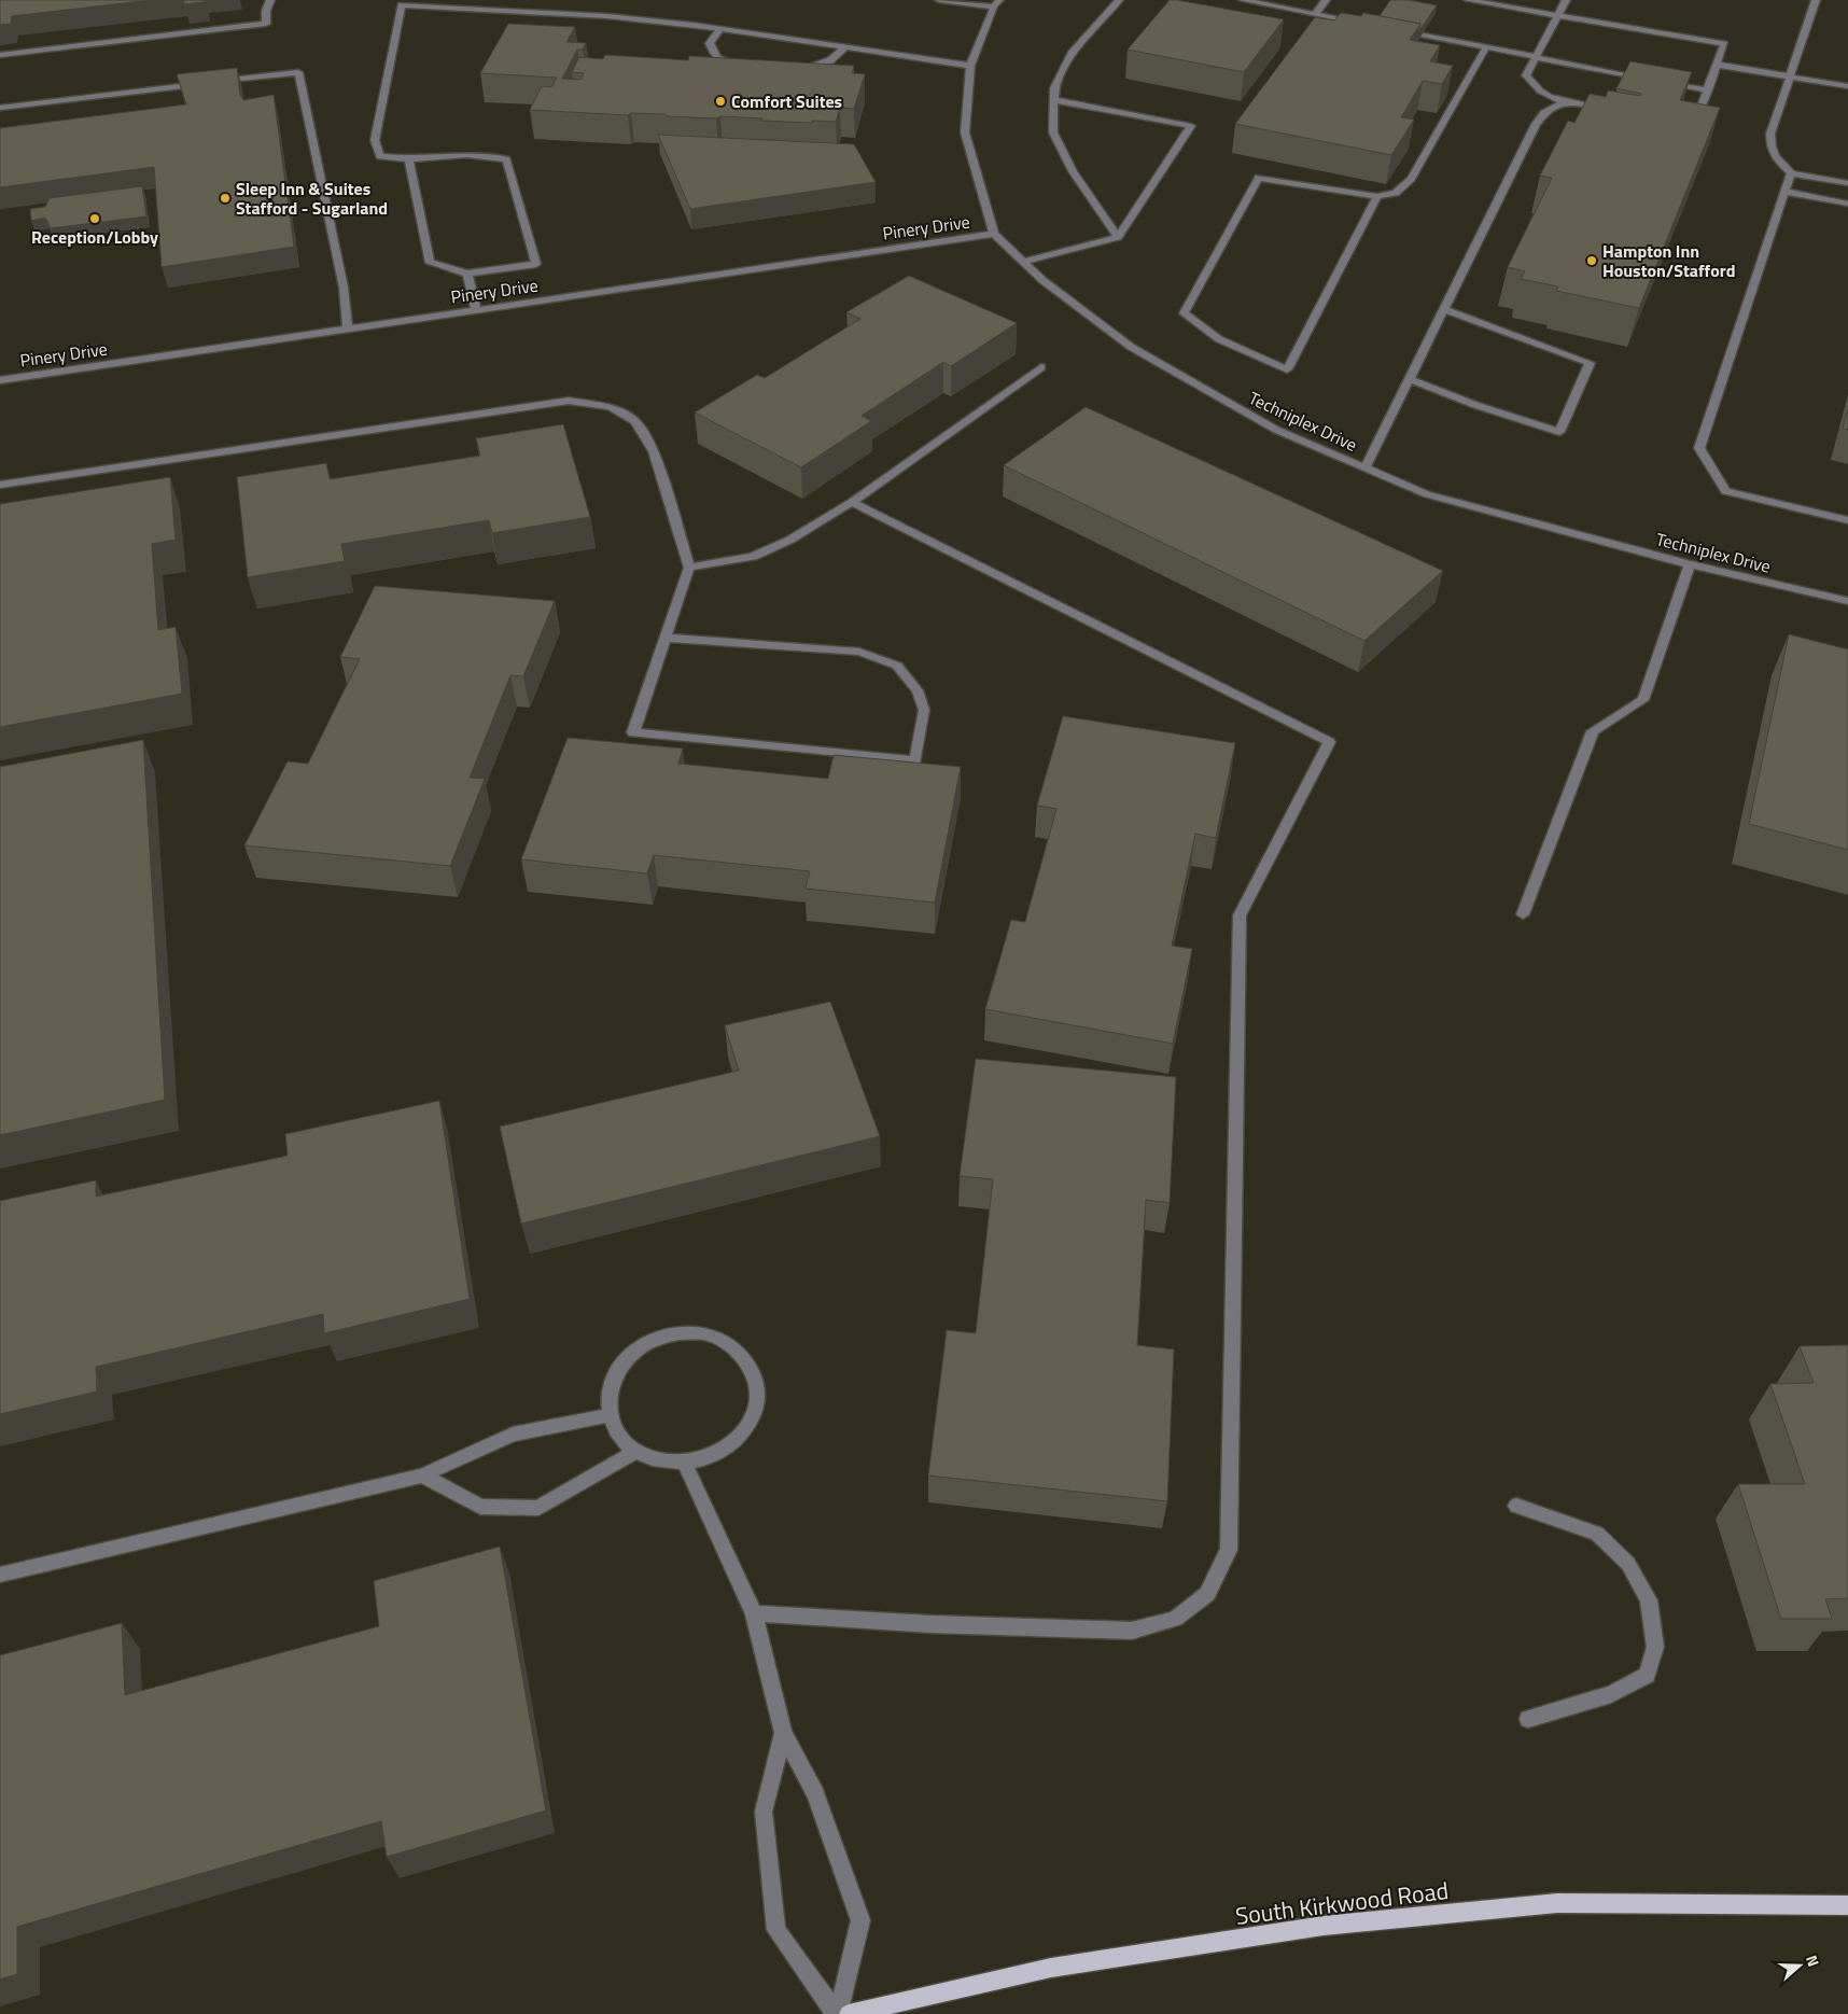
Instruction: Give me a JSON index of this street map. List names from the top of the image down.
{
  "streets": {
    "main road": ["South Kirkwood Road"],
    "street": ["Pinery Drive", "Techniplex Drive"]
  },
  "crossings": [
    ["Pinery Drive", "Techniplex Drive"]
  ],
  "places": [
    "Comfort Suites",
    "Sleep Inn & Suites Stafford - Sugarland",
    "Reception/Lobby",
    "Hampton Inn Houston/Stafford"
  ],
  "north": "right"
}
